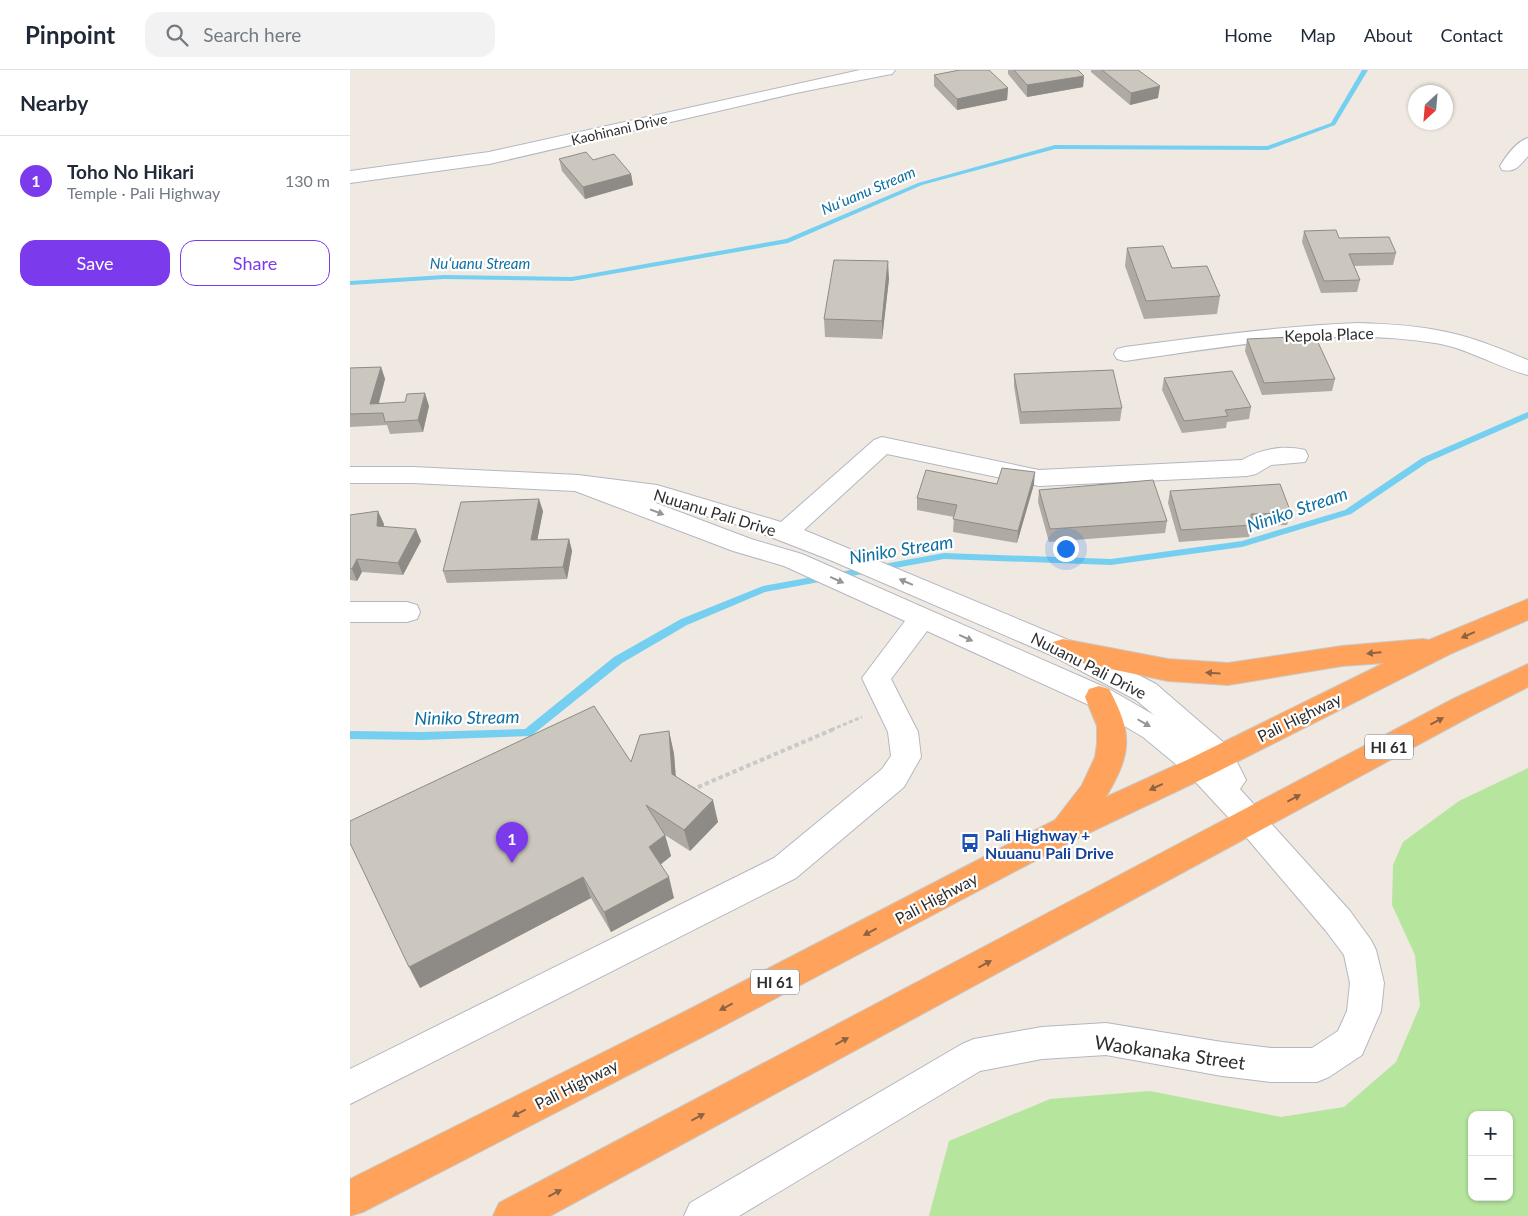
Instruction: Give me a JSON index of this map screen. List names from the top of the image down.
{
  "streets": {
    "highway": ["Pali Highway", "HI 61"],
    "street": [
      "Kaohinani Drive",
      "Kepola Place",
      "Nuuanu Pali Drive",
      "Waokanaka Street"
    ]
  },
  "crossings": [
    ["Nuuanu Pali Drive", "Pali Highway"],
    ["Nuuanu Pali Drive", "HI 61"],
    ["Nuuanu Pali Drive", "Waokanaka Street"],
    ["HI 61", "Waokanaka Street"]
  ],
  "water": ["Nuʻuanu Stream", "Niniko Stream"],
  "places": {
    "bus stop": ["Pali Highway + Nuuanu Pali Drive"]
  },
  "north": "bottom left",
  "page": {
    "header": "Pinpoint",
    "search": "Search here",
    "nav": [
      "Home",
      "Map",
      "About",
      "Contact"
    ],
    "heading": "Nearby",
    "list": [
      {
        "mark": "1",
        "name": "Toho No Hikari",
        "note": "Temple · Pali Highway",
        "value": "130 m"
      }
    ],
    "buttons": ["Save", "Share"],
    "pins": "1",
    "map_buttons": ["+", "−"]
  }
}
